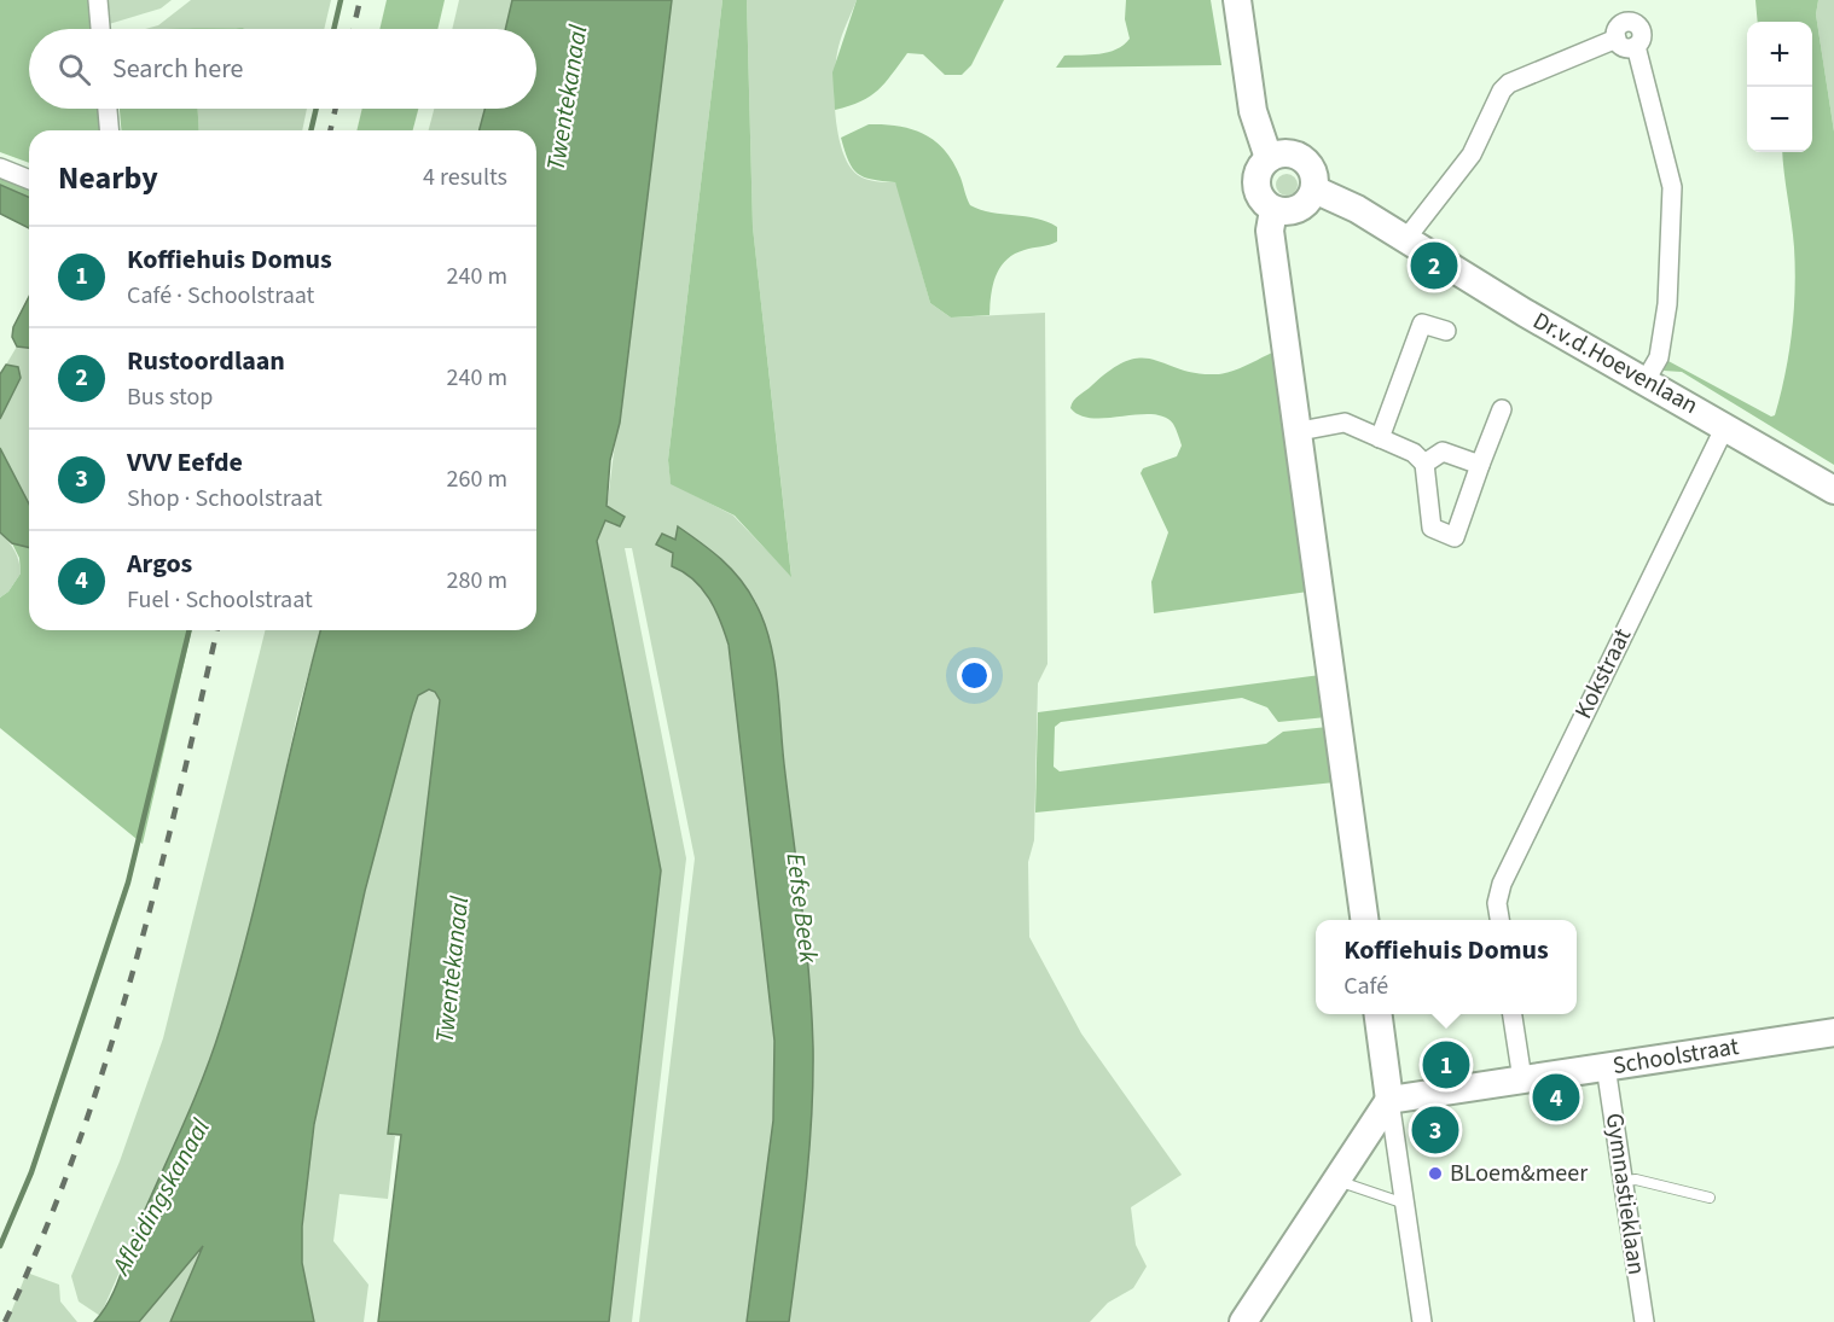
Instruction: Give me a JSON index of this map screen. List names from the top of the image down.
{
  "streets": {
    "street": [
      "Dr.v.d.Hoevenlaan",
      "Kokstraat",
      "Schoolstraat",
      "Gymnastieklaan"
    ]
  },
  "crossings": [
    ["Dr.v.d.Hoevenlaan", "Kokstraat"],
    ["Schoolstraat", "Gymnastieklaan"]
  ],
  "water": ["Twentekanaal", "Eefse Beek", "Afleidingskanaal"],
  "places": ["BLoem&meer"],
  "page": {
    "map_buttons": ["+", "−"],
    "search": "Search here",
    "heading": ["Nearby", "4 results"],
    "list": [
      {
        "mark": "1",
        "name": "Koffiehuis Domus",
        "note": "Café · Schoolstraat",
        "value": "240 m"
      },
      {
        "mark": "2",
        "name": "Rustoordlaan",
        "note": "Bus stop",
        "value": "240 m"
      },
      {
        "mark": "3",
        "name": "VVV Eefde",
        "note": "Shop · Schoolstraat",
        "value": "260 m"
      },
      {
        "mark": "4",
        "name": "Argos",
        "note": "Fuel · Schoolstraat",
        "value": "280 m"
      }
    ],
    "pins": [
      "2",
      "1",
      "4",
      "3"
    ],
    "popup": ["Koffiehuis Domus", "Café"]
  }
}
